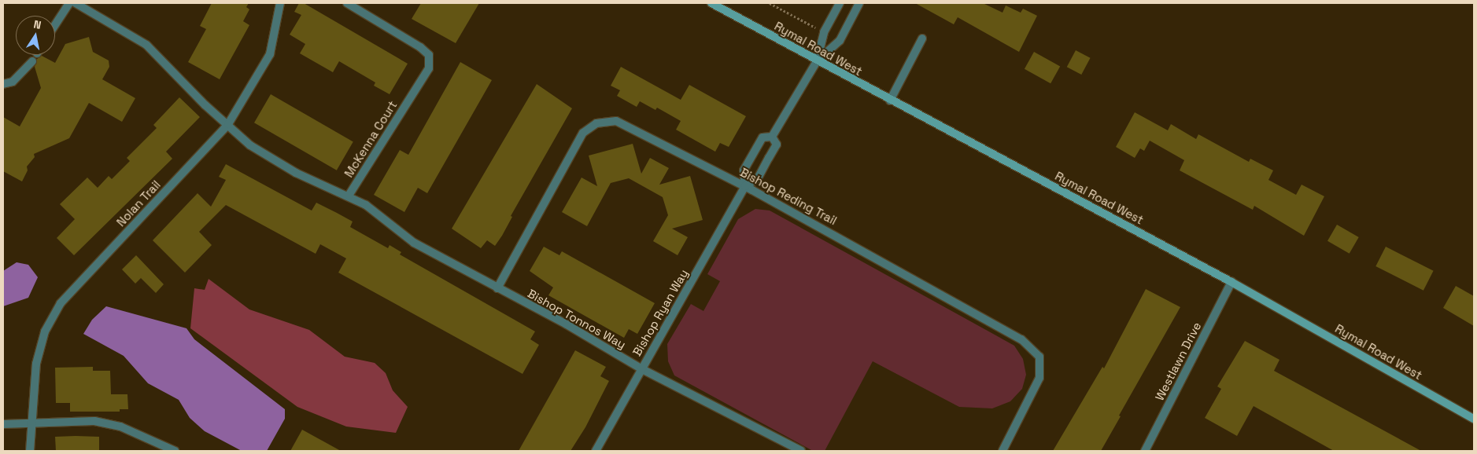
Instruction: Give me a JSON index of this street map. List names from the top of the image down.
{
  "streets": {
    "main road": ["Rymal Road West"],
    "street": [
      "McKenna Court",
      "Bishop Reding Trail",
      "Nolan Trail",
      "Bishop Ryan Way",
      "Bishop Tonnos Way",
      "Westlawn Drive"
    ]
  },
  "crossings": [
    ["Rymal Road West", "Bishop Ryan Way"],
    ["Rymal Road West", "Westlawn Drive"],
    ["McKenna Court", "Nolan Trail"],
    ["McKenna Court", "Bishop Tonnos Way"],
    ["Bishop Reding Trail", "Bishop Ryan Way"],
    ["Bishop Reding Trail", "Bishop Tonnos Way"],
    ["Bishop Ryan Way", "Bishop Tonnos Way"]
  ],
  "north": "top"
}
